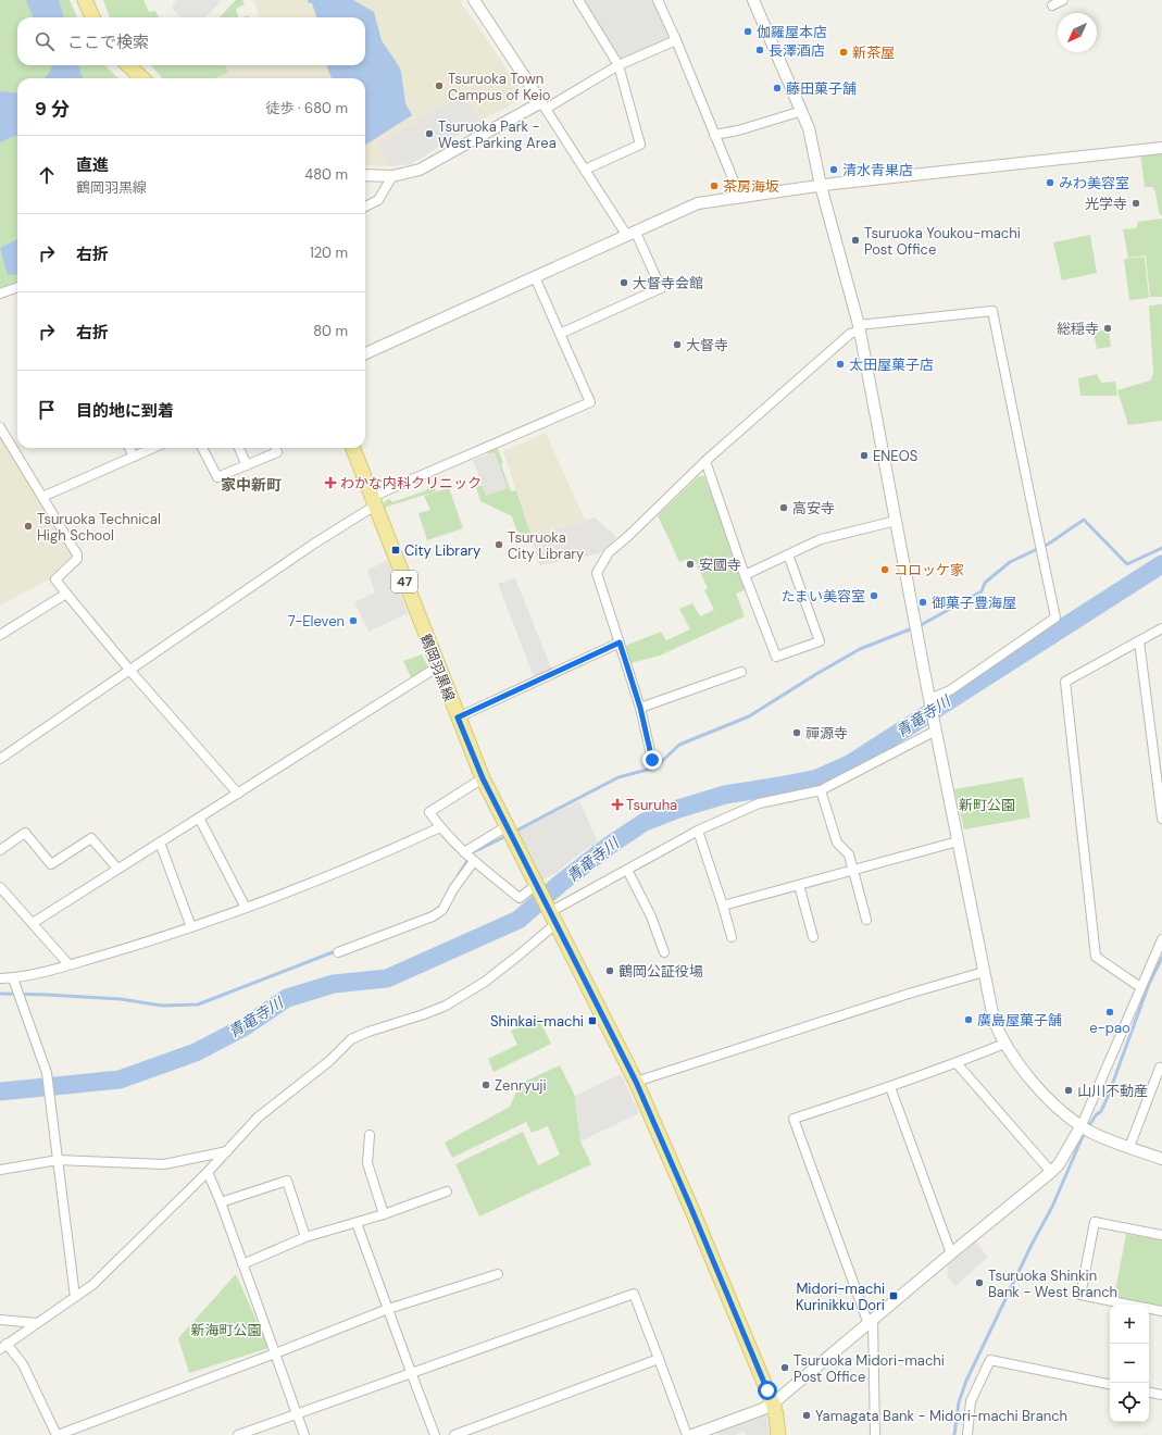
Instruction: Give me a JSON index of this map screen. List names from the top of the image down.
{
  "streets": {
    "main road": ["47", "鶴岡羽黒線"]
  },
  "districts": ["家中新町"],
  "water": ["青竜寺川"],
  "parks": ["新町公園", "新海町公園"],
  "places": {
    "other": [
      "伽羅屋本店",
      "長澤酒店",
      "新茶屋",
      "Tsuruoka Town Campus of Keio",
      "藤田菓子舗",
      "Tsuruoka Park - West Parking Area",
      "清水青果店",
      "みわ美容室",
      "茶房海坂",
      "光学寺",
      "Tsuruoka Youkou-machi Post Office",
      "大督寺会館",
      "総穏寺",
      "大督寺",
      "太田屋菓子店",
      "ENEOS",
      "高安寺",
      "Tsuruoka Technical High School",
      "Tsuruoka City Library",
      "安國寺",
      "コロッケ家",
      "たまい美容室",
      "御菓子豊海屋",
      "7-Eleven",
      "禪源寺",
      "鶴岡公証役場",
      "e-pao",
      "廣島屋菓子舗",
      "Zenryuji",
      "山川不動産",
      "Tsuruoka Shinkin Bank - West Branch",
      "Tsuruoka Midori-machi Post Office",
      "Yamagata Bank - Midori-machi Branch"
    ],
    "health": ["わかな内科クリニック", "Tsuruha"],
    "transit": ["City Library", "Shinkai-machi", "Midori-machi Kurinikku Dori"]
  },
  "north": "bottom left",
  "page": {
    "search": "ここで検索",
    "heading": ["9 分", "徒歩 · 680 m"],
    "list": [
      ["直進", "鶴岡羽黒線", "480 m"],
      ["右折", "120 m"],
      ["右折", "80 m"],
      "目的地に到着"
    ],
    "map_buttons": ["+", "−"]
  }
}
